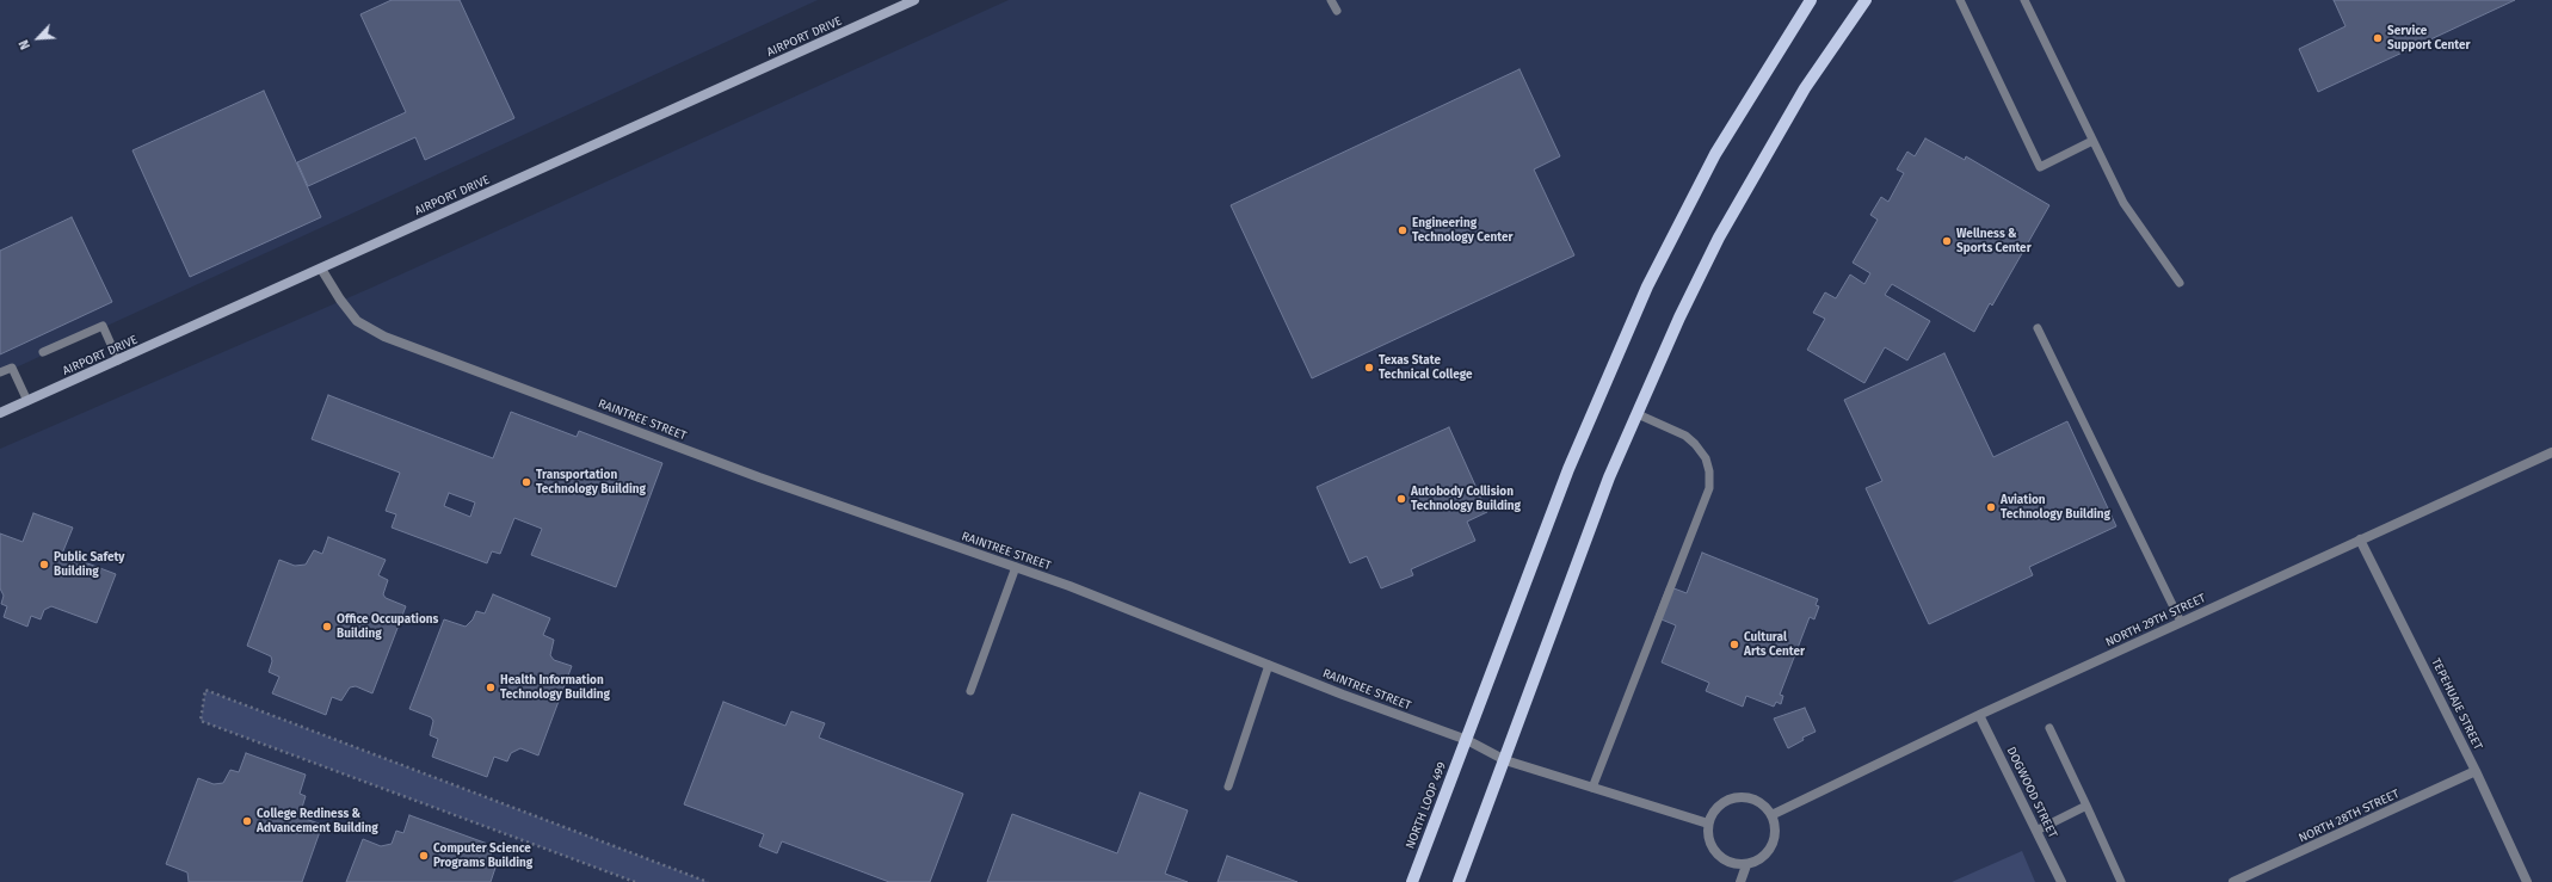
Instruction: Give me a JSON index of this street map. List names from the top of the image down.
{
  "streets": {
    "main road": ["NORTH LOOP 499"],
    "street": [
      "AIRPORT DRIVE",
      "RAINTREE STREET",
      "NORTH 29TH STREET",
      "TEPEHUAJE STREET",
      "DOGWOOD STREET",
      "NORTH 28TH STREET"
    ]
  },
  "crossings": [
    ["AIRPORT DRIVE", "RAINTREE STREET"],
    ["RAINTREE STREET", "NORTH 29TH STREET"],
    ["RAINTREE STREET", "NORTH LOOP 499"],
    ["NORTH 29TH STREET", "TEPEHUAJE STREET"],
    ["NORTH 29TH STREET", "DOGWOOD STREET"],
    ["TEPEHUAJE STREET", "NORTH 28TH STREET"]
  ],
  "places": [
    "Service Support Center",
    "Engineering Technology Center",
    "Wellness & Sports Center",
    "Texas State Technical College",
    "Transportation Technology Building",
    "Autobody Collision Technology Building",
    "Aviation Technology Building",
    "Public Safety Building",
    "Office Occupations Building",
    "Cultural Arts Center",
    "Health Information Technology Building",
    "College Rediness & Advancement Building",
    "Computer Science Programs Building"
  ],
  "north": "bottom left"
}
